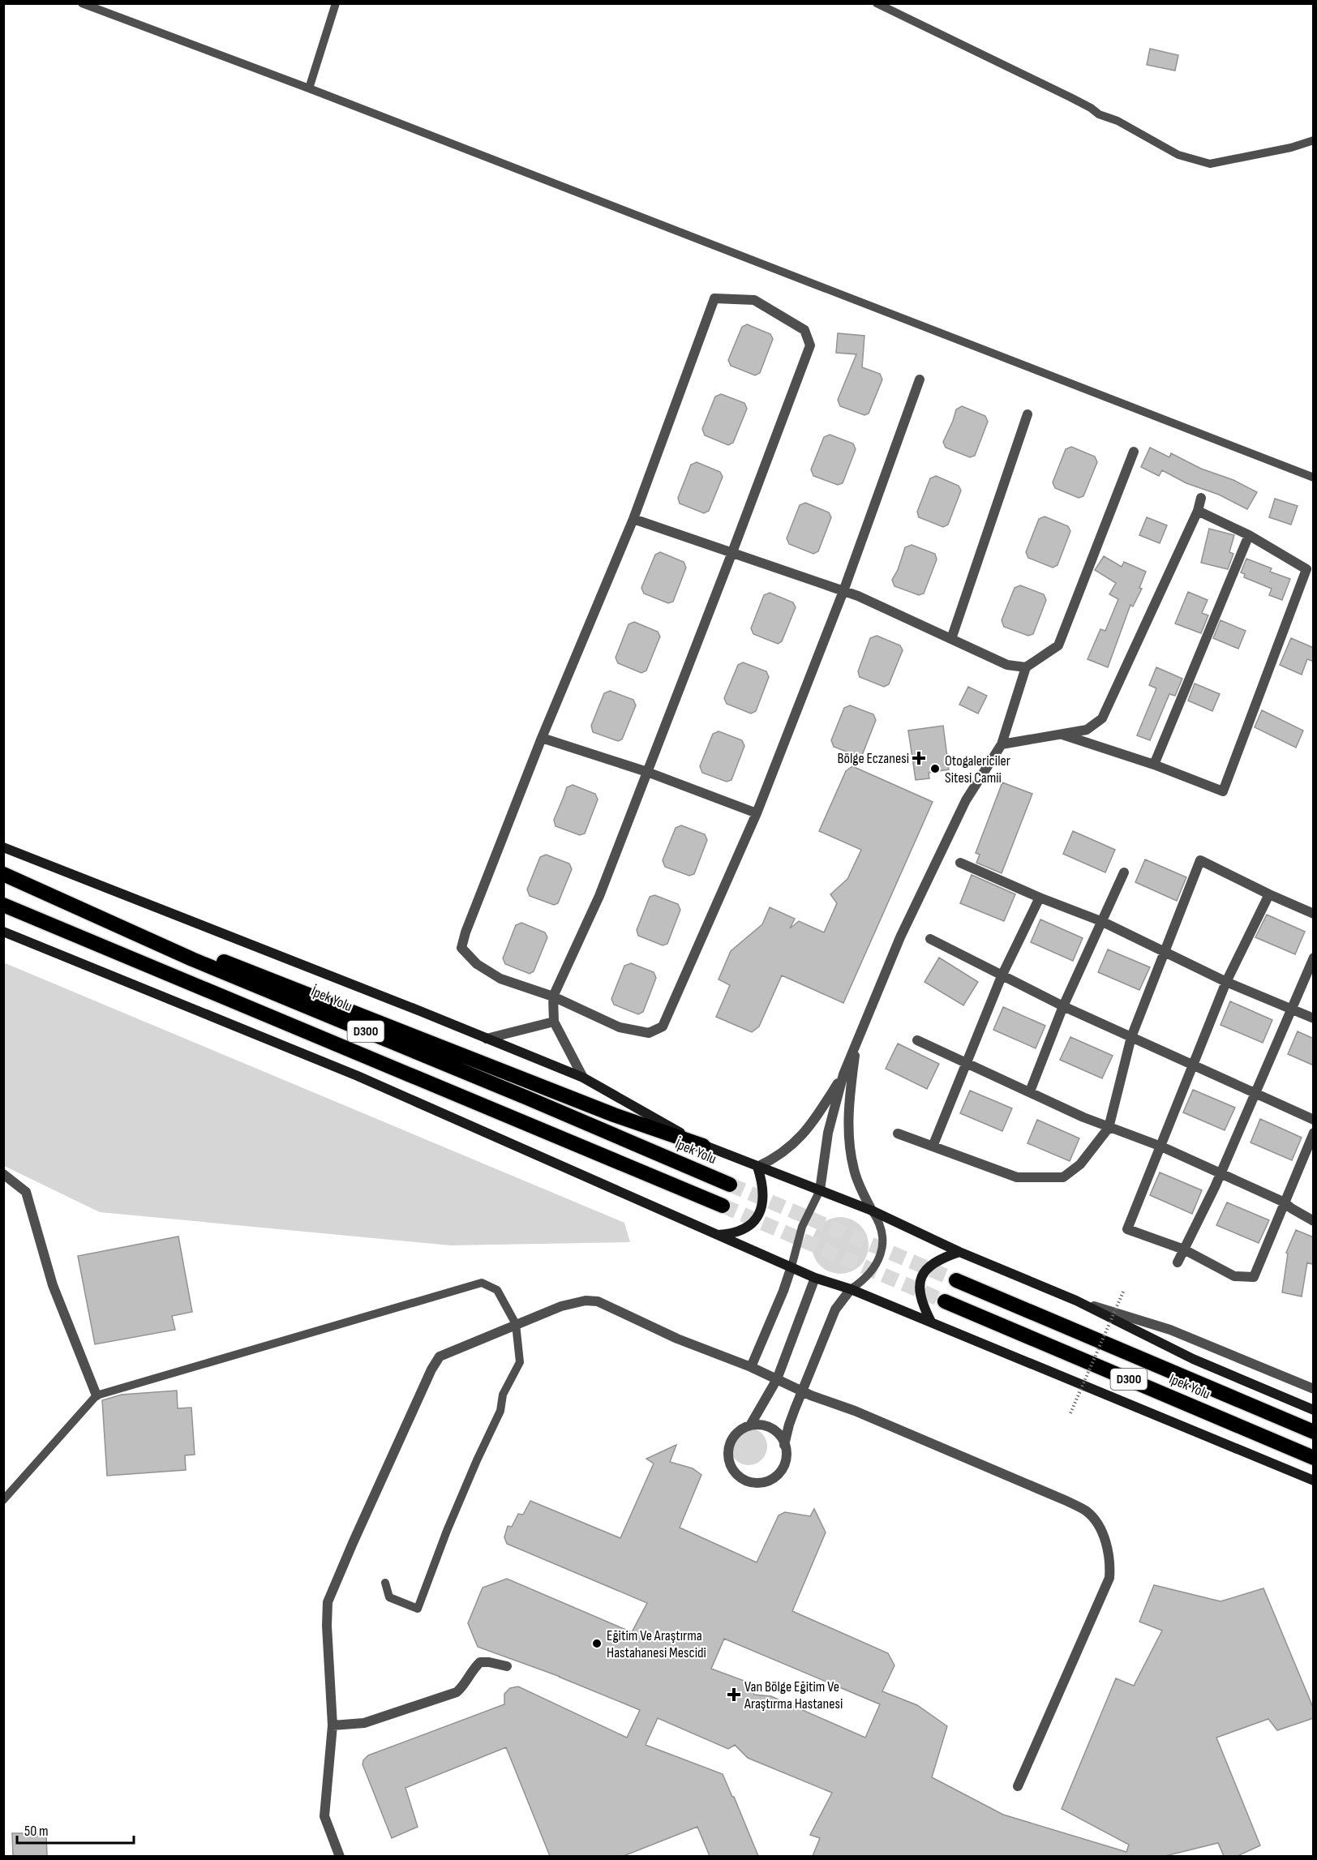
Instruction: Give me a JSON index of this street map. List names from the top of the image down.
{
  "streets": {
    "highway": ["İpek Yolu", "D300", "Ipek Yolu"]
  },
  "places": {
    "health": ["Bölge Eczanesi", "Van Bölge Eğitim Ve Araştırma Hastanesi"],
    "other": ["Otogalericiler Sitesi Camii", "Eğitim Ve Araştırma Hastahanesi Mescidi"]
  },
  "scale_bar": "50 m"
}
